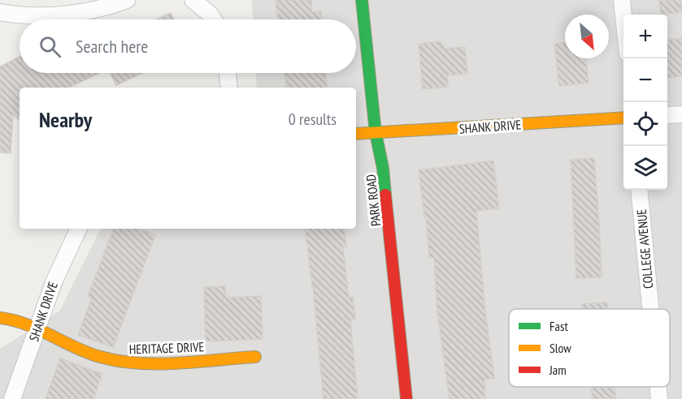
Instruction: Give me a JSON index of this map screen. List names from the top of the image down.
{
  "streets": {
    "street": [
      "SHANK DRIVE",
      "PARK ROAD",
      "COLLEGE AVENUE",
      "HERITAGE DRIVE"
    ]
  },
  "crossings": [
    ["SHANK DRIVE", "PARK ROAD"],
    ["SHANK DRIVE", "HERITAGE DRIVE"]
  ],
  "legend": ["Fast", "Slow", "Jam"],
  "north": "bottom right",
  "page": {
    "map_buttons": ["+", "−"],
    "search": "Search here",
    "heading": ["Nearby", "0 results"]
  }
}
